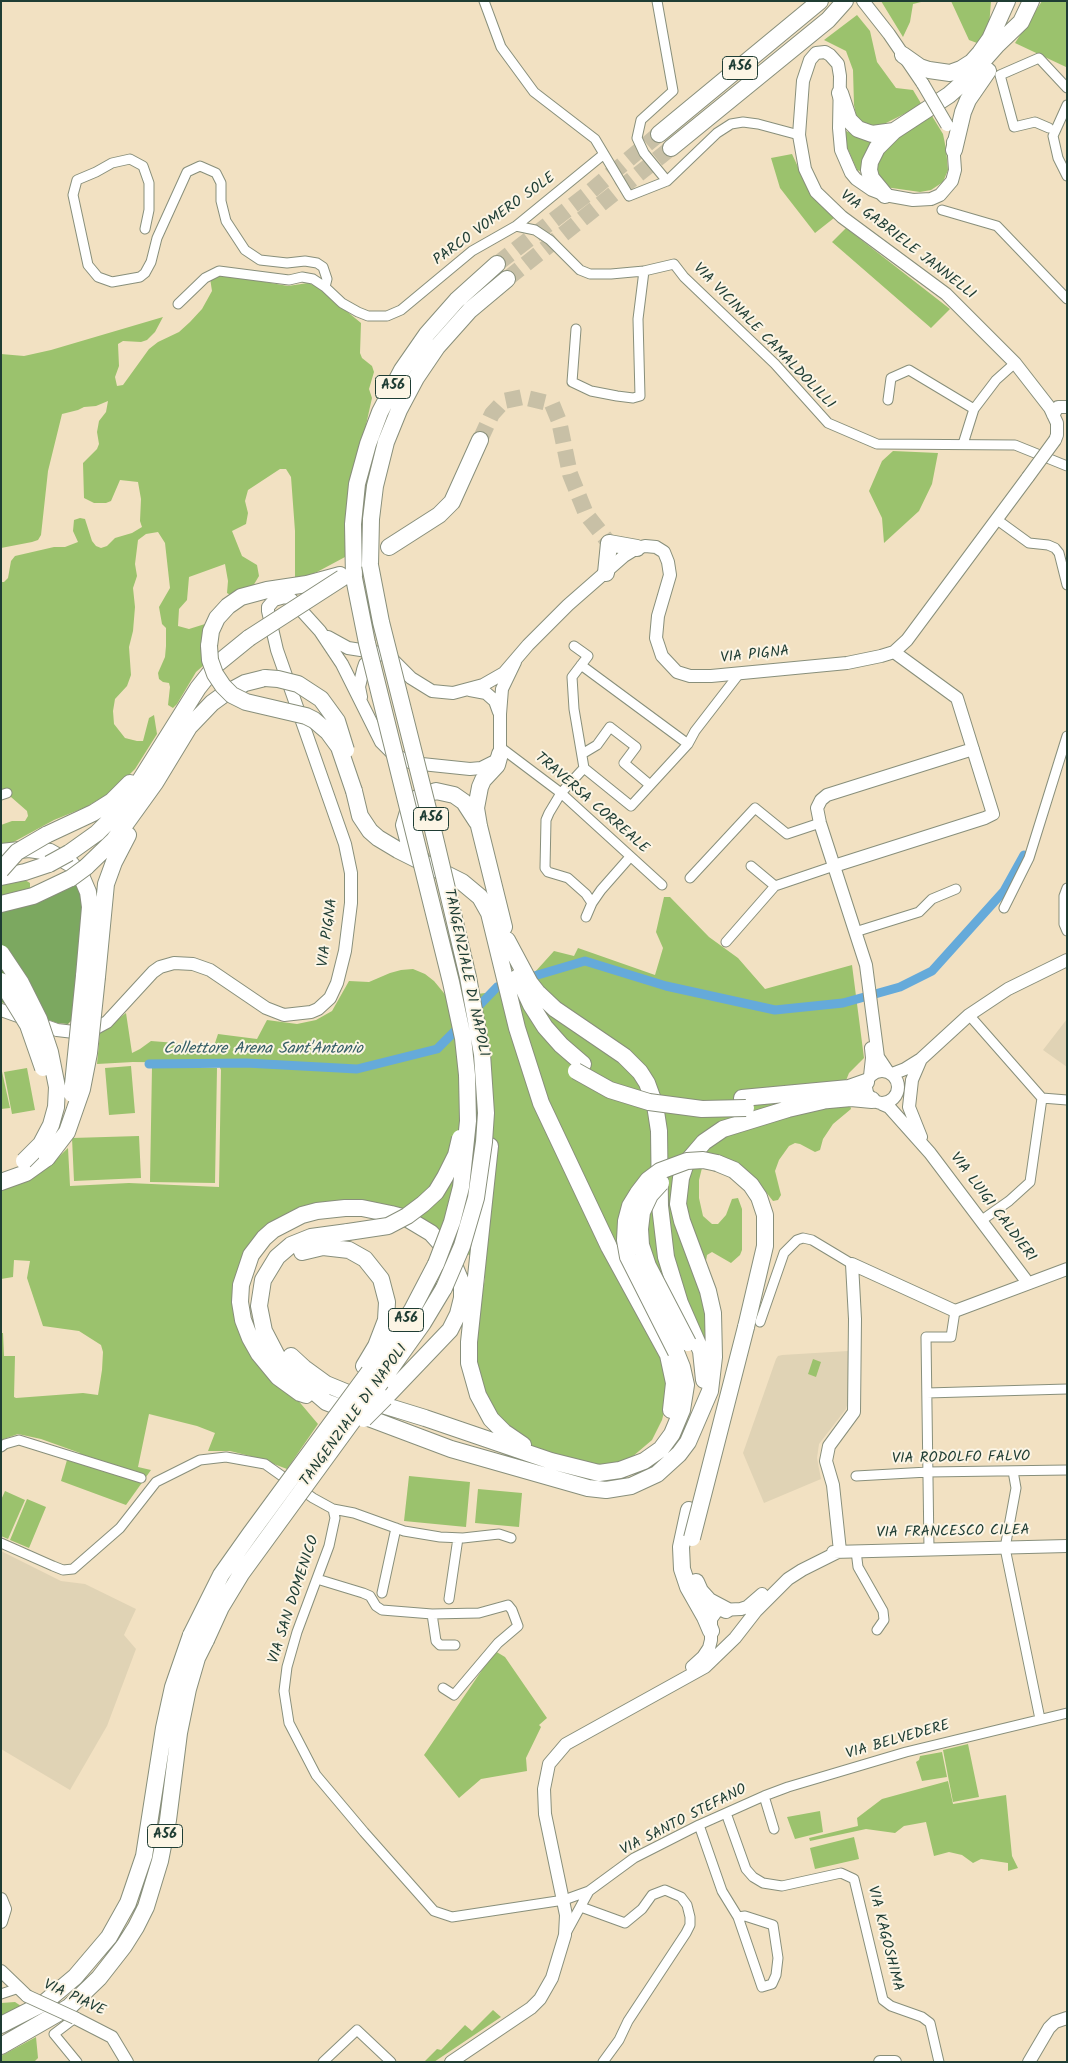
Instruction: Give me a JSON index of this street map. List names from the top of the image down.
{
  "streets": {
    "highway": ["A56", "TANGENZIALE DI NAPOLI"],
    "main road": [
      "VIA GABRIELE JANNELLI",
      "VIA PIGNA",
      "VIA LUIGI CALDIERI",
      "VIA FRANCESCO CILEA",
      "VIA PIAVE"
    ],
    "street": [
      "PARCO VOMERO SOLE",
      "VIA VICINALE CAMALDOLILLI",
      "TRAVERSA CORREALE",
      "VIA RODOLFO FALVO",
      "VIA SAN DOMENICO",
      "VIA BELVEDERE",
      "VIA SANTO STEFANO",
      "VIA KAGOSHIMA"
    ]
  },
  "crossings": [
    ["VIA PIGNA", "TRAVERSA CORREALE"],
    ["VIA FRANCESCO CILEA", "VIA SAN DOMENICO"],
    ["VIA FRANCESCO CILEA", "VIA SANTO STEFANO"],
    ["VIA SAN DOMENICO", "VIA SANTO STEFANO"],
    ["VIA BELVEDERE", "VIA SANTO STEFANO"],
    ["VIA SANTO STEFANO", "VIA KAGOSHIMA"]
  ],
  "water": ["Collettore Arena Sant'Antonio"]
}
